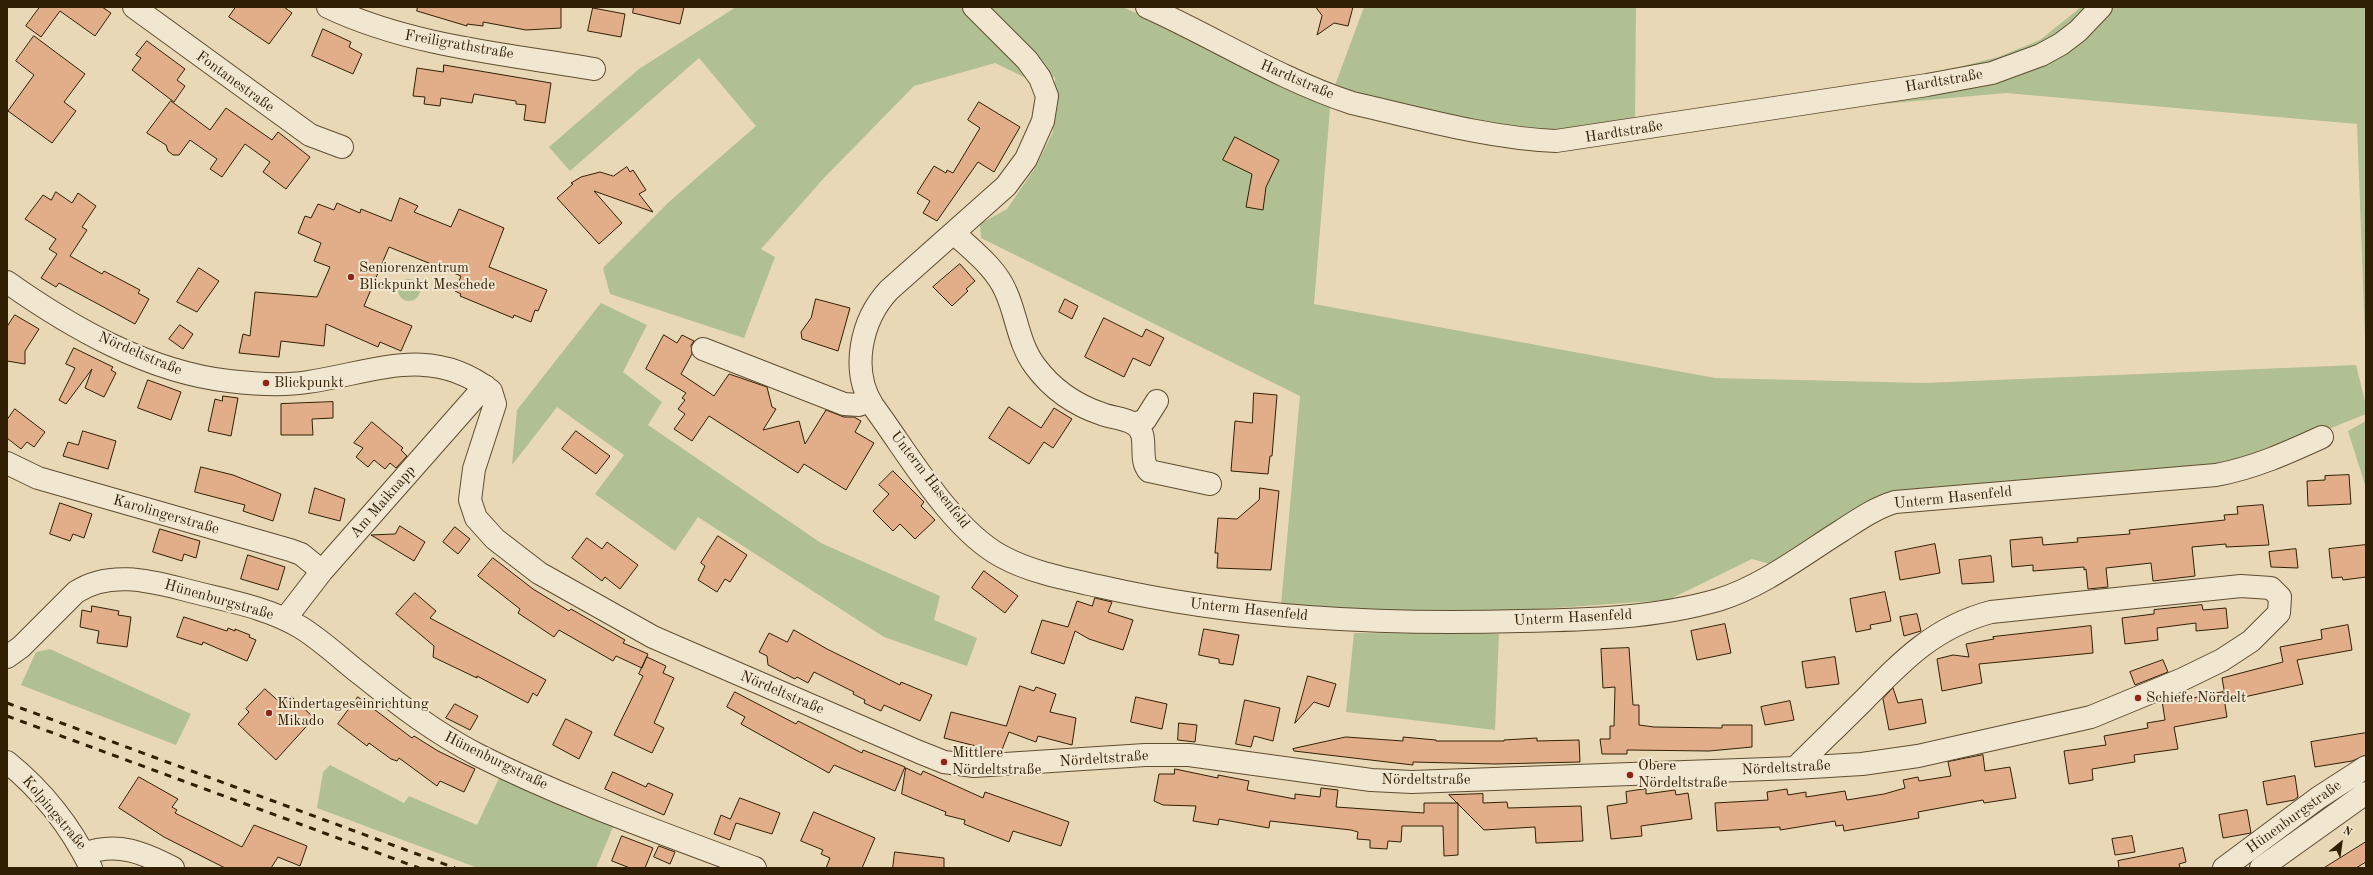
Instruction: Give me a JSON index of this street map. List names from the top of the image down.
{
  "streets": {
    "street": [
      "Freiligrathstraße",
      "Hardtstraße",
      "Fontanestraße",
      "Nördeltstraße",
      "Unterm Hasenfeld",
      "Am Maiknapp",
      "Karolingerstraße",
      "Hünenburgstraße",
      "Kolpingstraße"
    ]
  },
  "crossings": [
    ["Nördeltstraße", "Am Maiknapp"],
    ["Am Maiknapp", "Karolingerstraße"],
    ["Am Maiknapp", "Hünenburgstraße"]
  ],
  "places": [
    "Seniorenzentrum Blickpunkt Meschede",
    "Blickpunkt",
    "Schiefe Nördelt",
    "Kindertageseinrichtung Mikado",
    "Mittlere Nördeltstraße",
    "Obere Nördeltstraße"
  ],
  "north": "top right"
}
